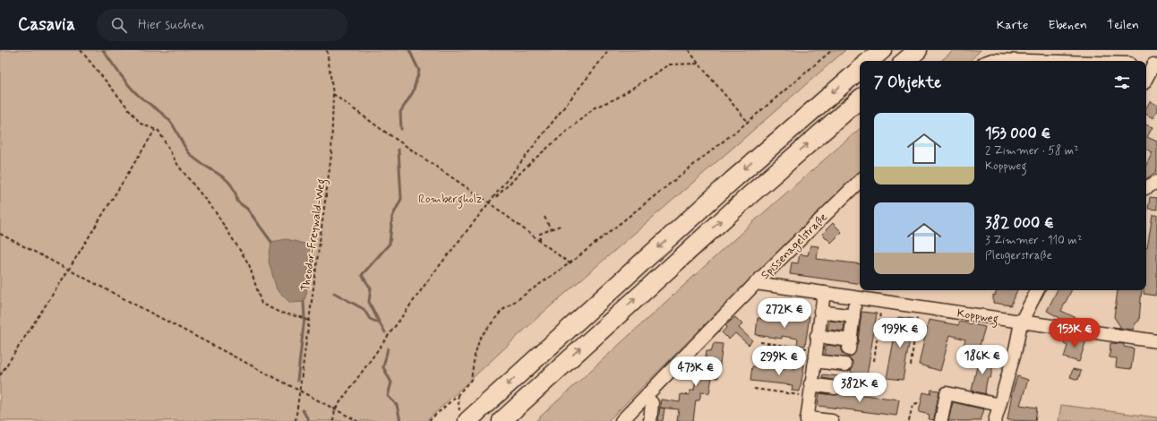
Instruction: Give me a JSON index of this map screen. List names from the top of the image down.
{
  "streets": {
    "street": ["Spissenagelstraße", "Koppweg"],
    "path": ["Theodor-Freywald-Weg"]
  },
  "crossings": [
    ["Spissenagelstraße", "Koppweg"]
  ],
  "parks": ["Rombergholz"],
  "page": {
    "header": "Casavia",
    "search": "Hier suchen",
    "nav": ["Karte", "Ebenen", "Teilen"],
    "heading": "7 Objekte",
    "list": [
      {
        "name": "153 000 €",
        "note": "2 Zimmer · 58 m² · Koppweg"
      },
      {
        "name": "382 000 €",
        "note": "3 Zimmer · 110 m² · Pleugerstraße"
      }
    ],
    "price": [
      "272K €",
      "199K €",
      "153K €",
      "186K €",
      "299K €",
      "473K €",
      "382K €"
    ]
  }
}
